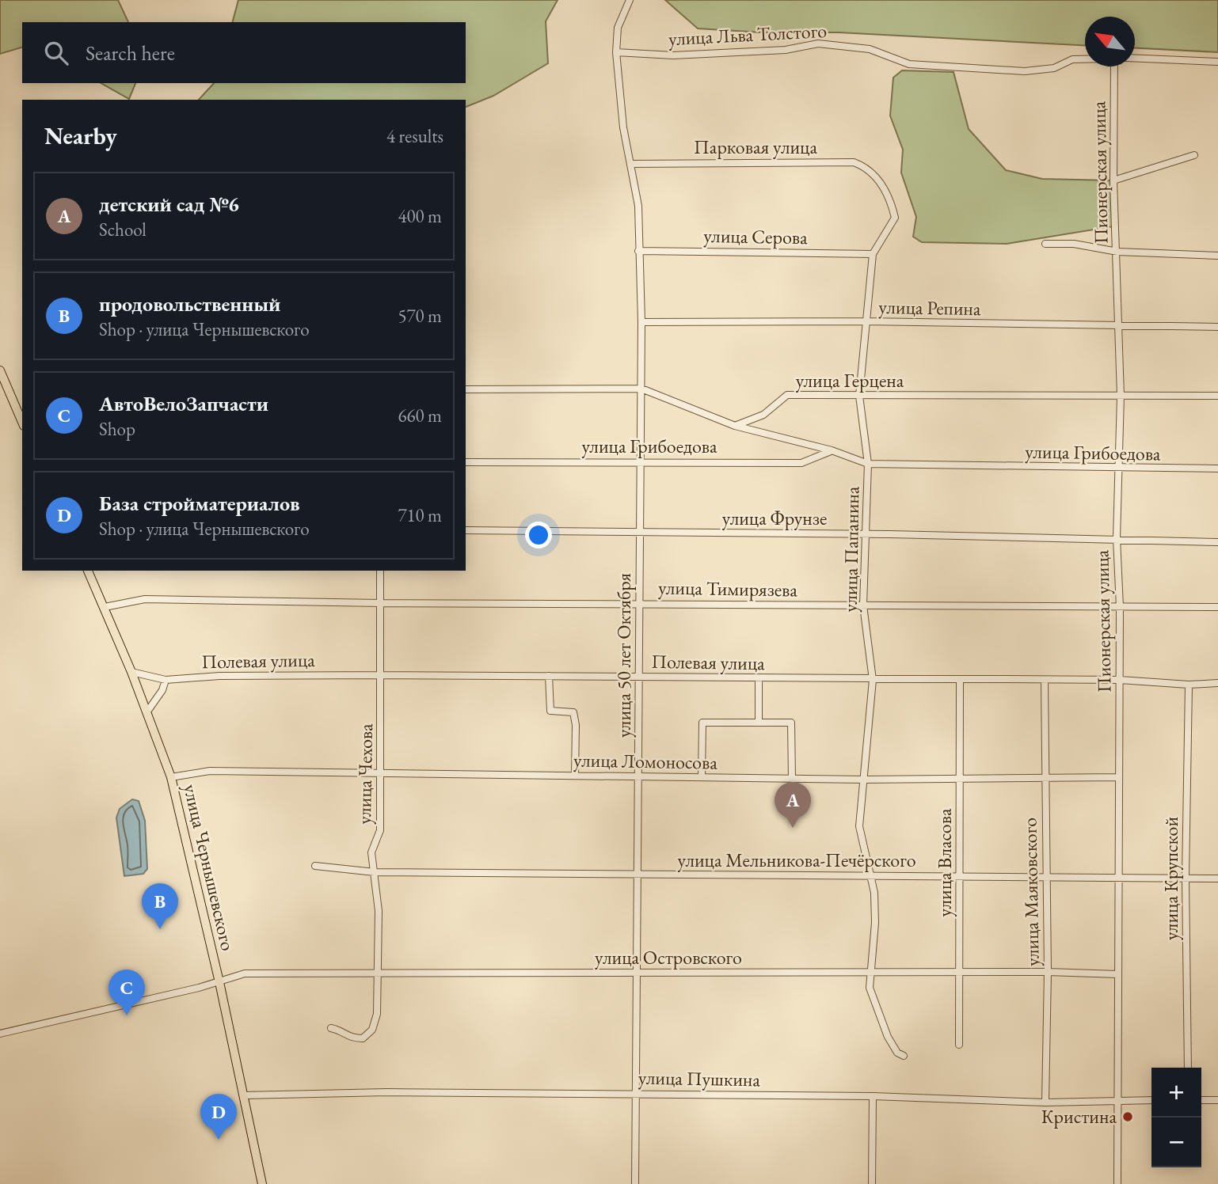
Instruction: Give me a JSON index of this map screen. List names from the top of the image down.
{
  "streets": {
    "main road": ["улица Чернышевского"],
    "street": [
      "улица Льва Толстого",
      "Парковая улица",
      "Пионерская улица",
      "улица Серова",
      "улица Репина",
      "улица Герцена",
      "улица Грибоедова",
      "улица Фрунзе",
      "улица Папанина",
      "улица Тимирязева",
      "улица 50 лет Октября",
      "Полевая улица",
      "улица Ломоносова",
      "улица Чехова",
      "улица Мельникова-Печёрского",
      "улица Власова",
      "улица Крупской",
      "улица Маяковского",
      "улица Островского",
      "улица Пушкина"
    ]
  },
  "crossings": [
    ["улица Льва Толстого", "улица 50 лет Октября"],
    ["Парковая улица", "улица Папанина"],
    ["Парковая улица", "улица 50 лет Октября"],
    ["Пионерская улица", "улица Репина"],
    ["Пионерская улица", "улица Герцена"],
    ["Пионерская улица", "улица Грибоедова"],
    ["Пионерская улица", "улица Фрунзе"],
    ["Пионерская улица", "улица Тимирязева"],
    ["Пионерская улица", "Полевая улица"],
    ["Пионерская улица", "улица Ломоносова"],
    ["Пионерская улица", "улица Мельникова-Печёрского"],
    ["Пионерская улица", "улица Островского"],
    ["Пионерская улица", "улица Пушкина"],
    ["улица Серова", "улица Папанина"],
    ["улица Серова", "улица 50 лет Октября"],
    ["улица Репина", "улица Папанина"],
    ["улица Репина", "улица 50 лет Октября"],
    ["улица Герцена", "улица Грибоедова"],
    ["улица Герцена", "улица Папанина"],
    ["улица Грибоедова", "улица Папанина"],
    ["улица Грибоедова", "улица 50 лет Октября"],
    ["улица Фрунзе", "улица Папанина"],
    ["улица Фрунзе", "улица 50 лет Октября"],
    ["улица Папанина", "улица Тимирязева"],
    ["улица Папанина", "Полевая улица"],
    ["улица Папанина", "улица Ломоносова"],
    ["улица Папанина", "улица Мельникова-Печёрского"],
    ["улица Папанина", "улица Островского"],
    ["улица Тимирязева", "улица 50 лет Октября"],
    ["улица Тимирязева", "улица Чехова"],
    ["улица Тимирязева", "улица Чернышевского"],
    ["улица 50 лет Октября", "Полевая улица"],
    ["улица 50 лет Октября", "улица Ломоносова"],
    ["улица 50 лет Октября", "улица Мельникова-Печёрского"],
    ["улица 50 лет Октября", "улица Островского"],
    ["улица 50 лет Октября", "улица Пушкина"],
    ["Полевая улица", "улица Чехова"],
    ["Полевая улица", "улица Власова"],
    ["Полевая улица", "улица Чернышевского"],
    ["Полевая улица", "улица Крупской"],
    ["Полевая улица", "улица Маяковского"],
    ["улица Ломоносова", "улица Чехова"],
    ["улица Ломоносова", "улица Власова"],
    ["улица Ломоносова", "улица Чернышевского"],
    ["улица Ломоносова", "улица Маяковского"],
    ["улица Чехова", "улица Мельникова-Печёрского"],
    ["улица Чехова", "улица Островского"],
    ["улица Мельникова-Печёрского", "улица Власова"],
    ["улица Мельникова-Печёрского", "улица Крупской"],
    ["улица Мельникова-Печёрского", "улица Маяковского"],
    ["улица Власова", "улица Островского"],
    ["улица Чернышевского", "улица Островского"],
    ["улица Чернышевского", "улица Пушкина"],
    ["улица Маяковского", "улица Островского"],
    ["улица Маяковского", "улица Пушкина"]
  ],
  "places": ["Кристина"],
  "north": "top left",
  "page": {
    "search": "Search here",
    "heading": ["Nearby", "4 results"],
    "list": [
      {
        "mark": "A",
        "name": "детский сад №6",
        "note": "School",
        "value": "400 m"
      },
      {
        "mark": "B",
        "name": "продовольственный",
        "note": "Shop · улица Чернышевского",
        "value": "570 m"
      },
      {
        "mark": "C",
        "name": "АвтоВелоЗапчасти",
        "note": "Shop",
        "value": "660 m"
      },
      {
        "mark": "D",
        "name": "База стройматериалов",
        "note": "Shop · улица Чернышевского",
        "value": "710 m"
      }
    ],
    "pins": [
      "A",
      "B",
      "C",
      "D"
    ],
    "map_buttons": ["+", "−"]
  }
}
